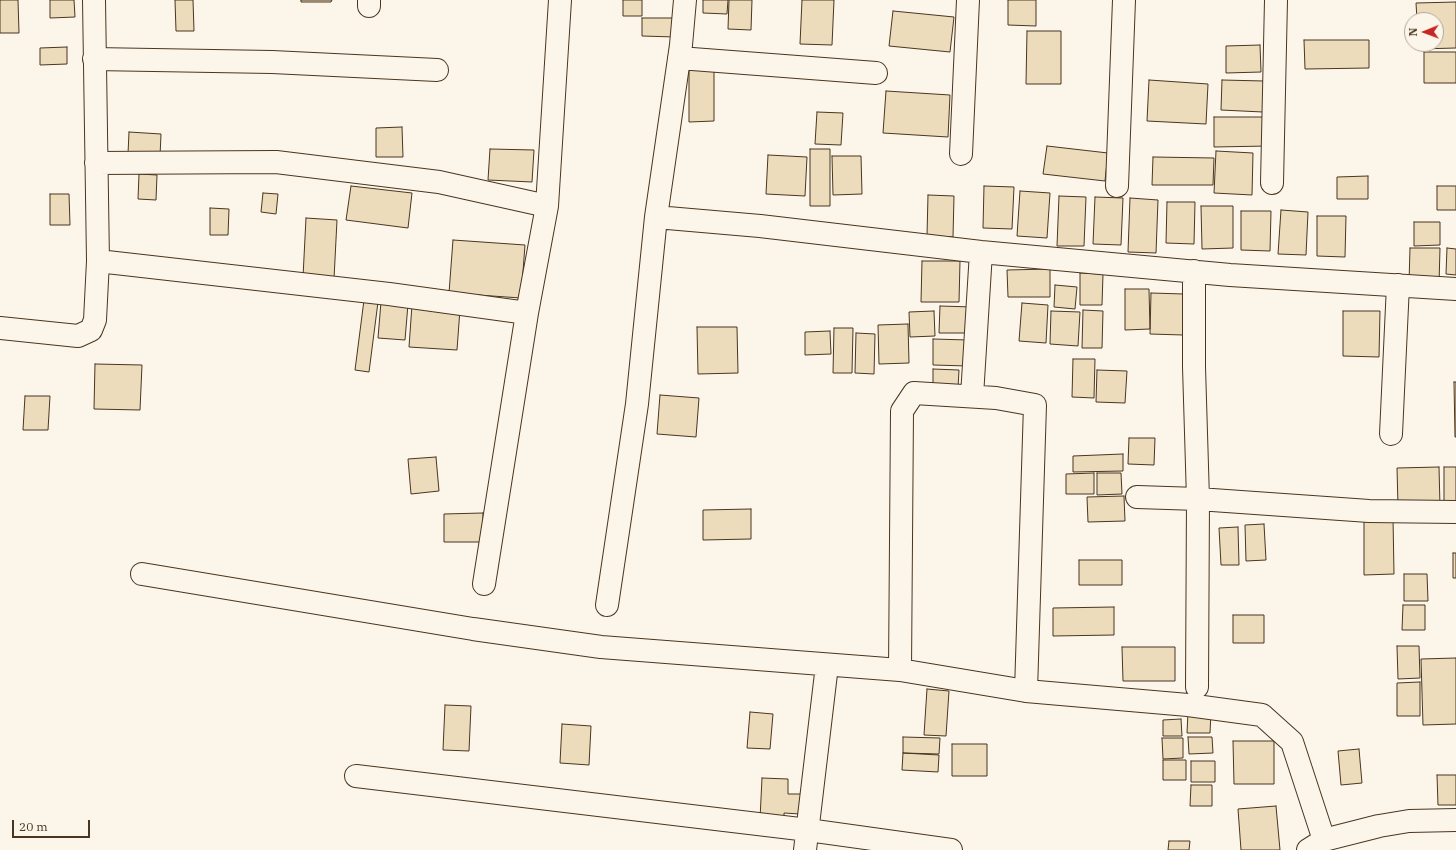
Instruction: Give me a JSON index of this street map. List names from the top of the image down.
{
  "scale_bar": "20 m",
  "north": "left"
}
